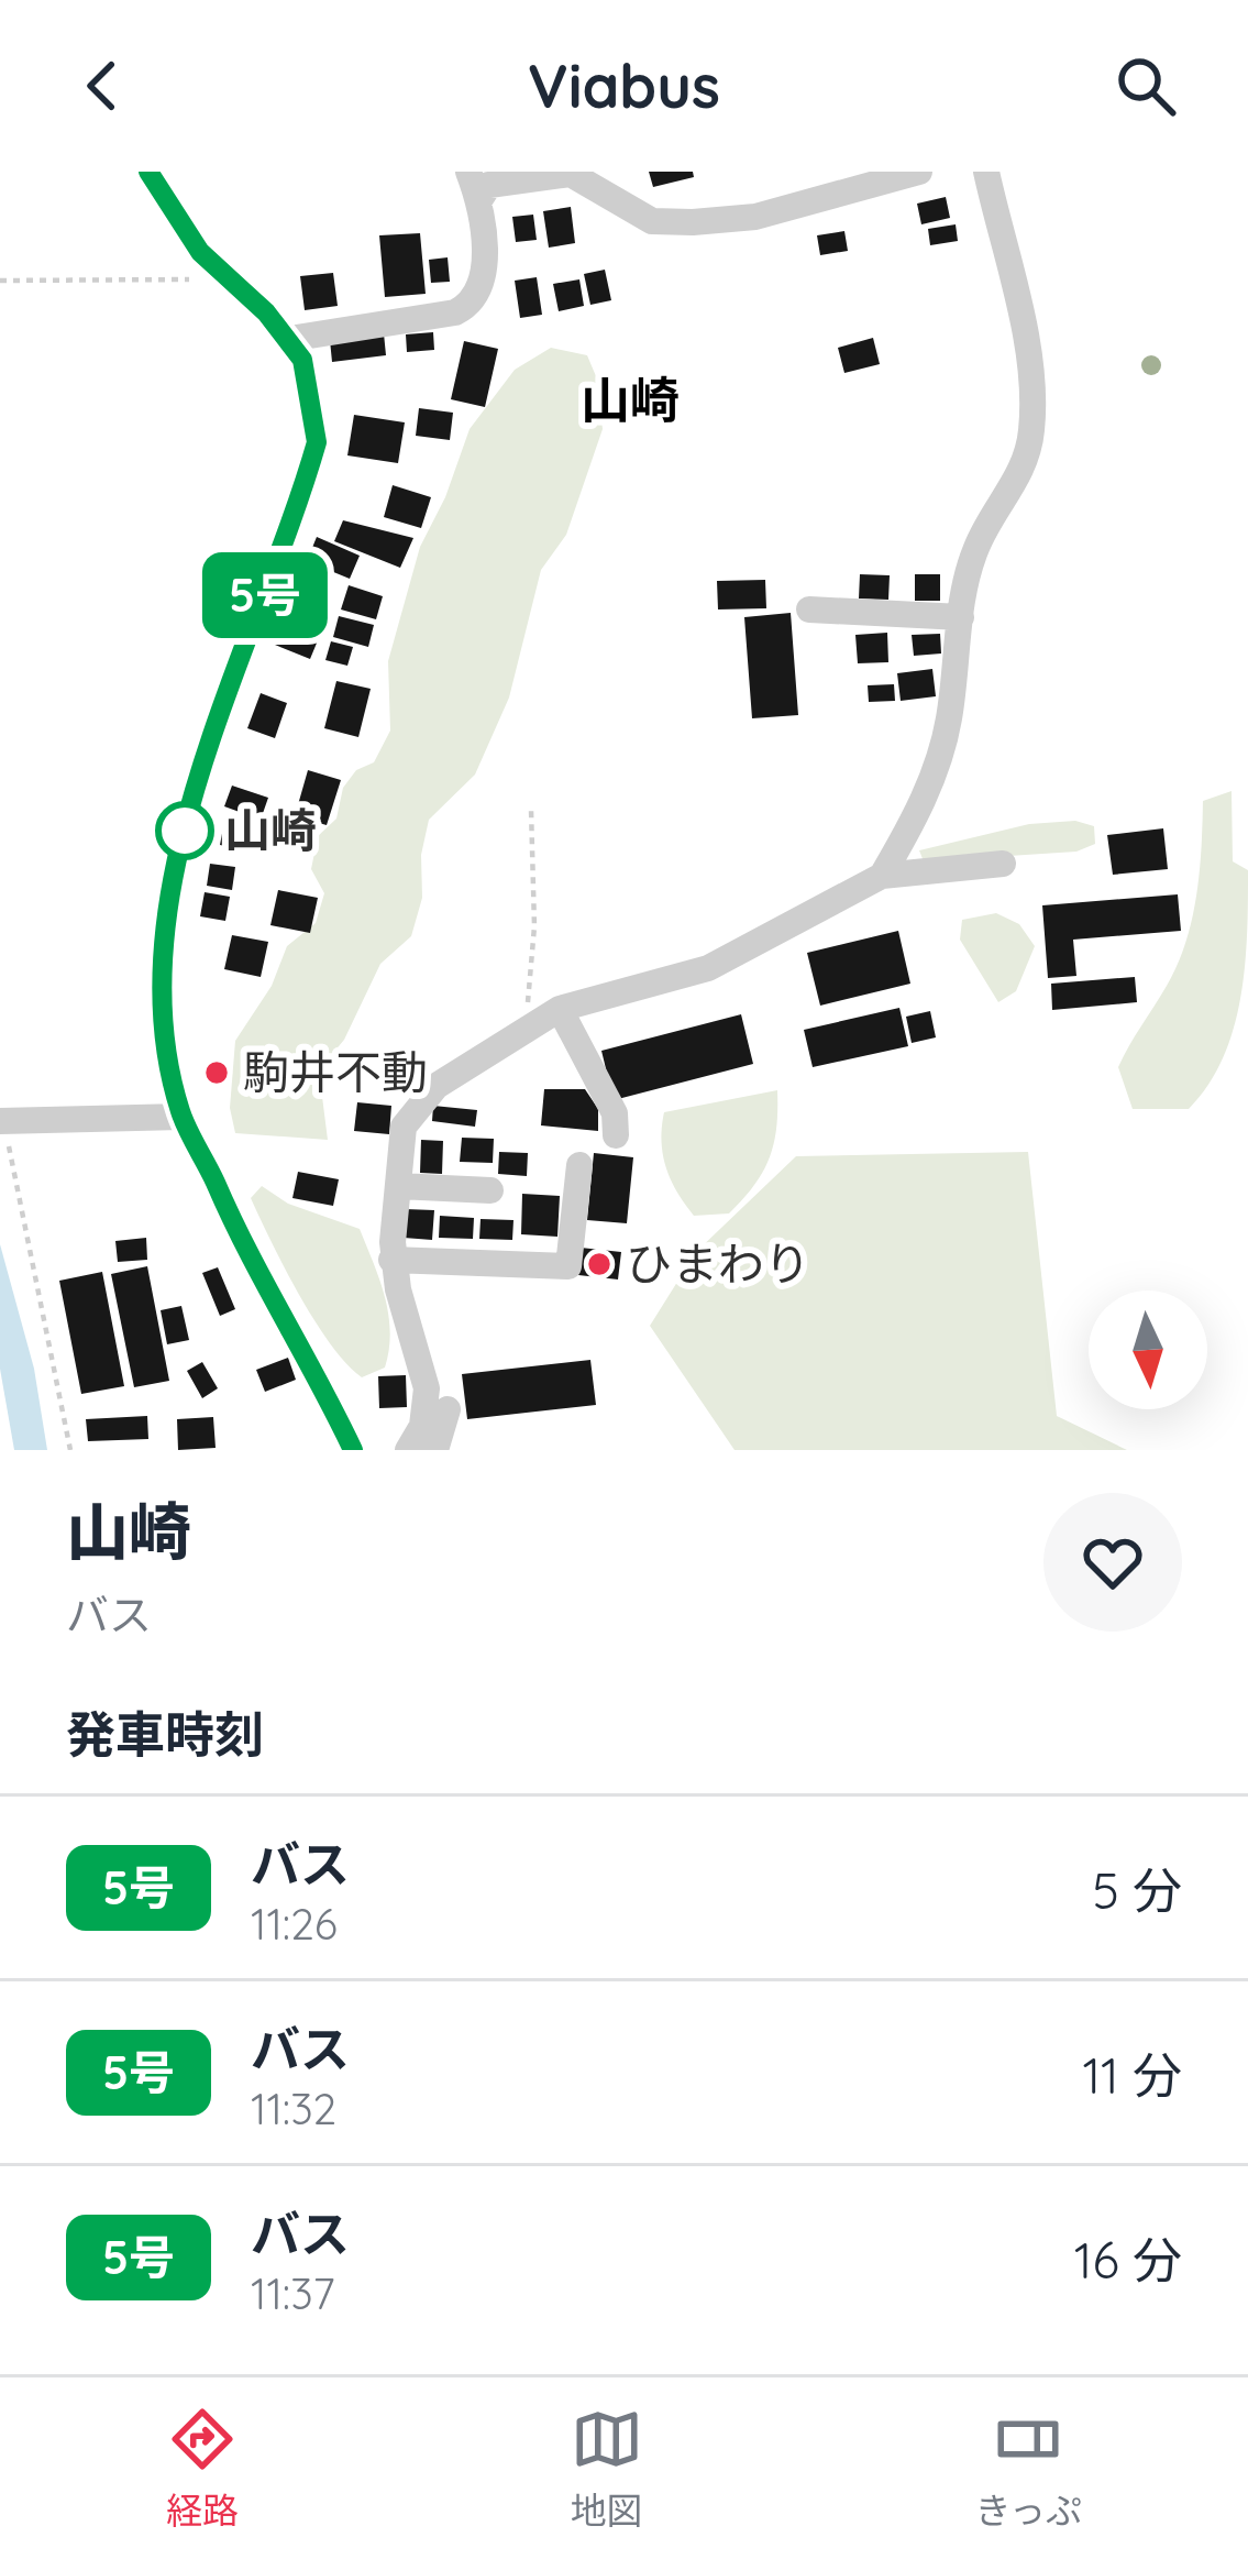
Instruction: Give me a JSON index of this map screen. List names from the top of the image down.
{
  "districts": ["山崎"],
  "places": ["山崎", "駒井不動", "ひまわり"],
  "lines": ["bus line 5号"],
  "north": "bottom",
  "page": {
    "header": "Viabus",
    "on_map": "5号",
    "heading": [
      ["山崎", "バス"],
      "発車時刻"
    ],
    "list": [
      {
        "mark": "5号",
        "name": "バス",
        "note": "11:26",
        "value": "5 分"
      },
      {
        "mark": "5号",
        "name": "バス",
        "note": "11:32",
        "value": "11 分"
      },
      {
        "mark": "5号",
        "name": "バス",
        "note": "11:37",
        "value": "16 分"
      }
    ],
    "tabs": ["経路", "地図", "きっぷ"]
  }
}
